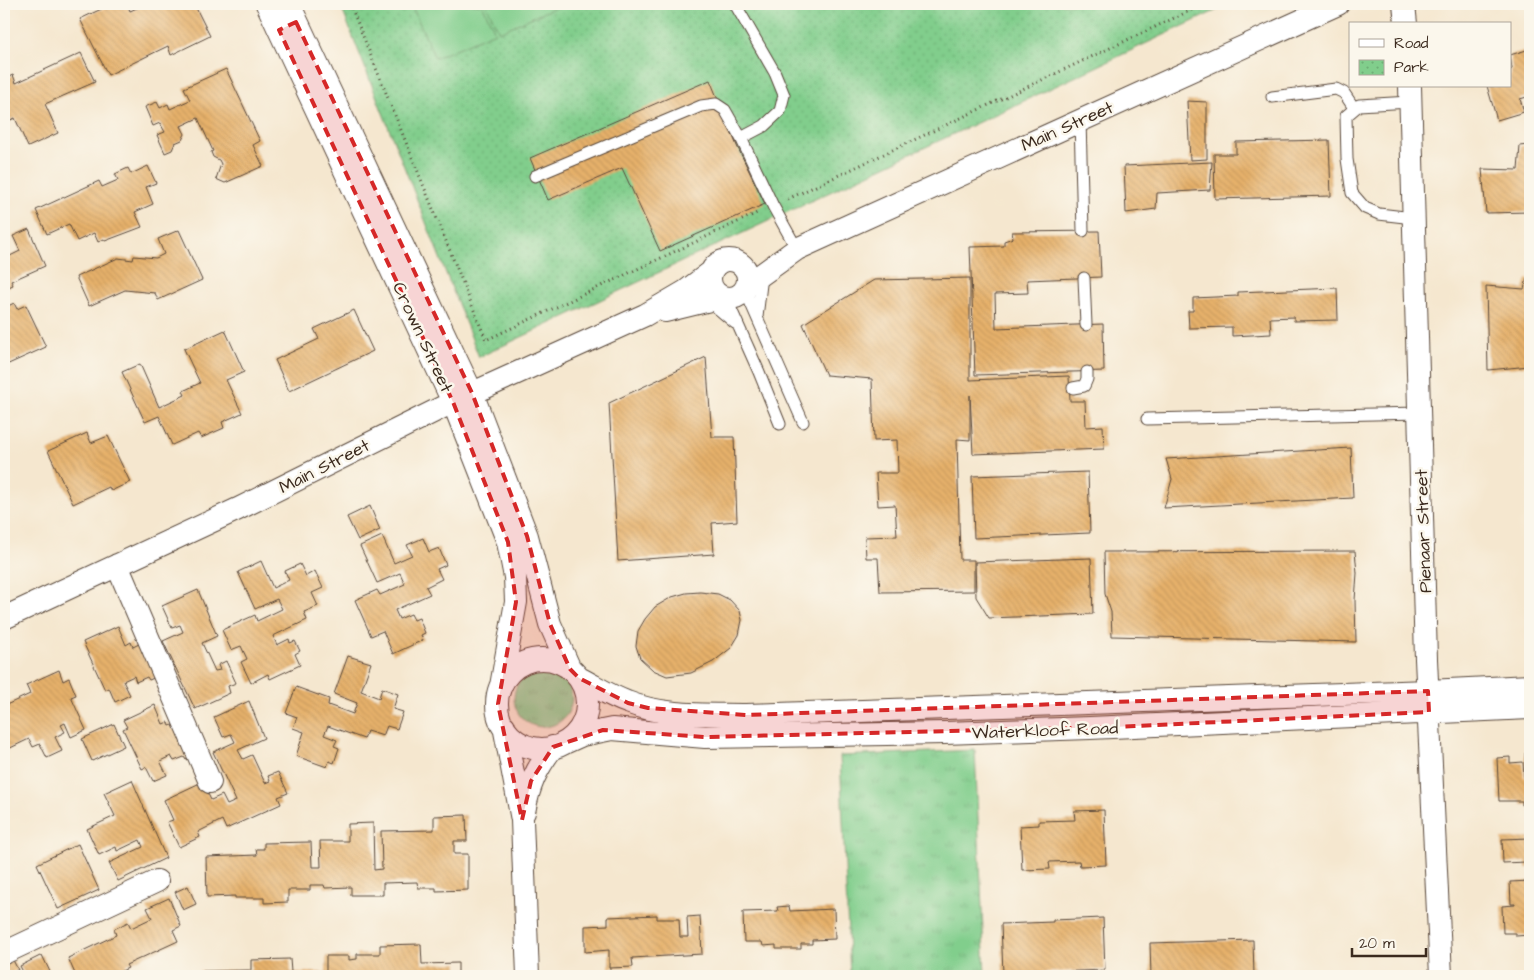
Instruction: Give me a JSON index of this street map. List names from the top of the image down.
{
  "streets": {
    "street": [
      "Main Street",
      "Crown Street",
      "Pienaar Street",
      "Waterkloof Road"
    ]
  },
  "crossings": [
    ["Main Street", "Crown Street"],
    ["Crown Street", "Waterkloof Road"],
    ["Pienaar Street", "Waterkloof Road"]
  ],
  "legend": ["Road", "Park"],
  "scale_bar": "20 m"
}
